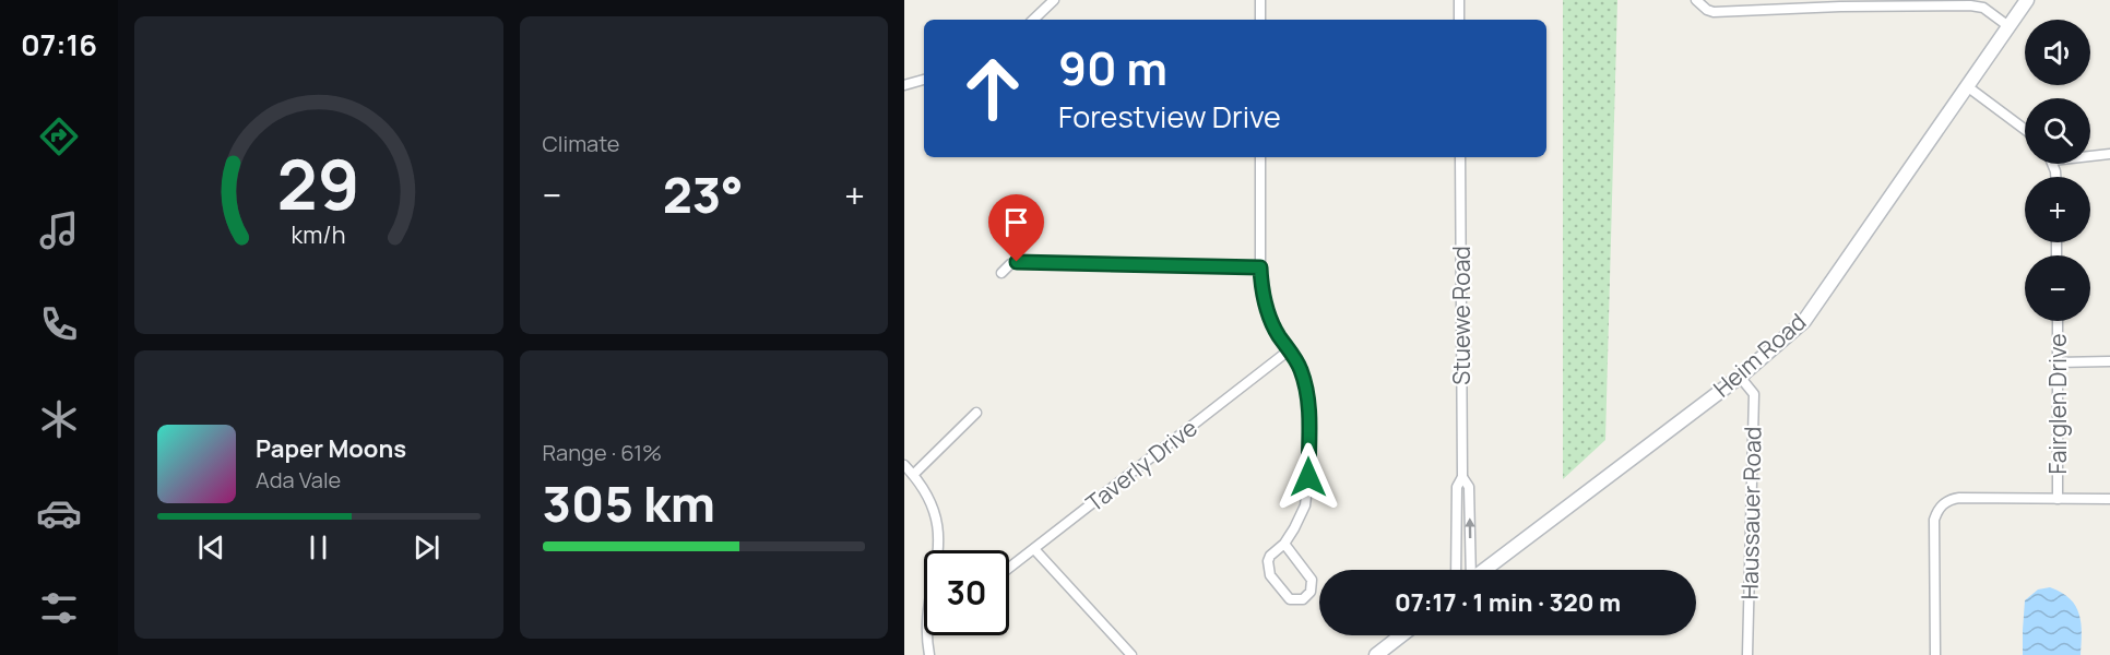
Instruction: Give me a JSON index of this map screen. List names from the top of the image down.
{
  "streets": {
    "street": [
      "Stuewe Road",
      "Heim Road",
      "Fairglen Drive",
      "Taverly Drive",
      "Haussauer Road"
    ]
  },
  "crossings": [
    ["Heim Road", "Haussauer Road"]
  ],
  "page": {
    "tabs": "07:16",
    "tile": [
      "Climate",
      ["Range · 61%", "305 km"]
    ],
    "map_buttons": ["+", "−"],
    "turn": ["90 m", "Forestview Drive"],
    "heat": ["−", "23°", "+"],
    "song": ["Paper Moons", "Ada Vale"],
    "limit": "30",
    "trip": "07:17 · 1 min · 320 m",
    "gauge": ["29", "km/h"]
  }
}
